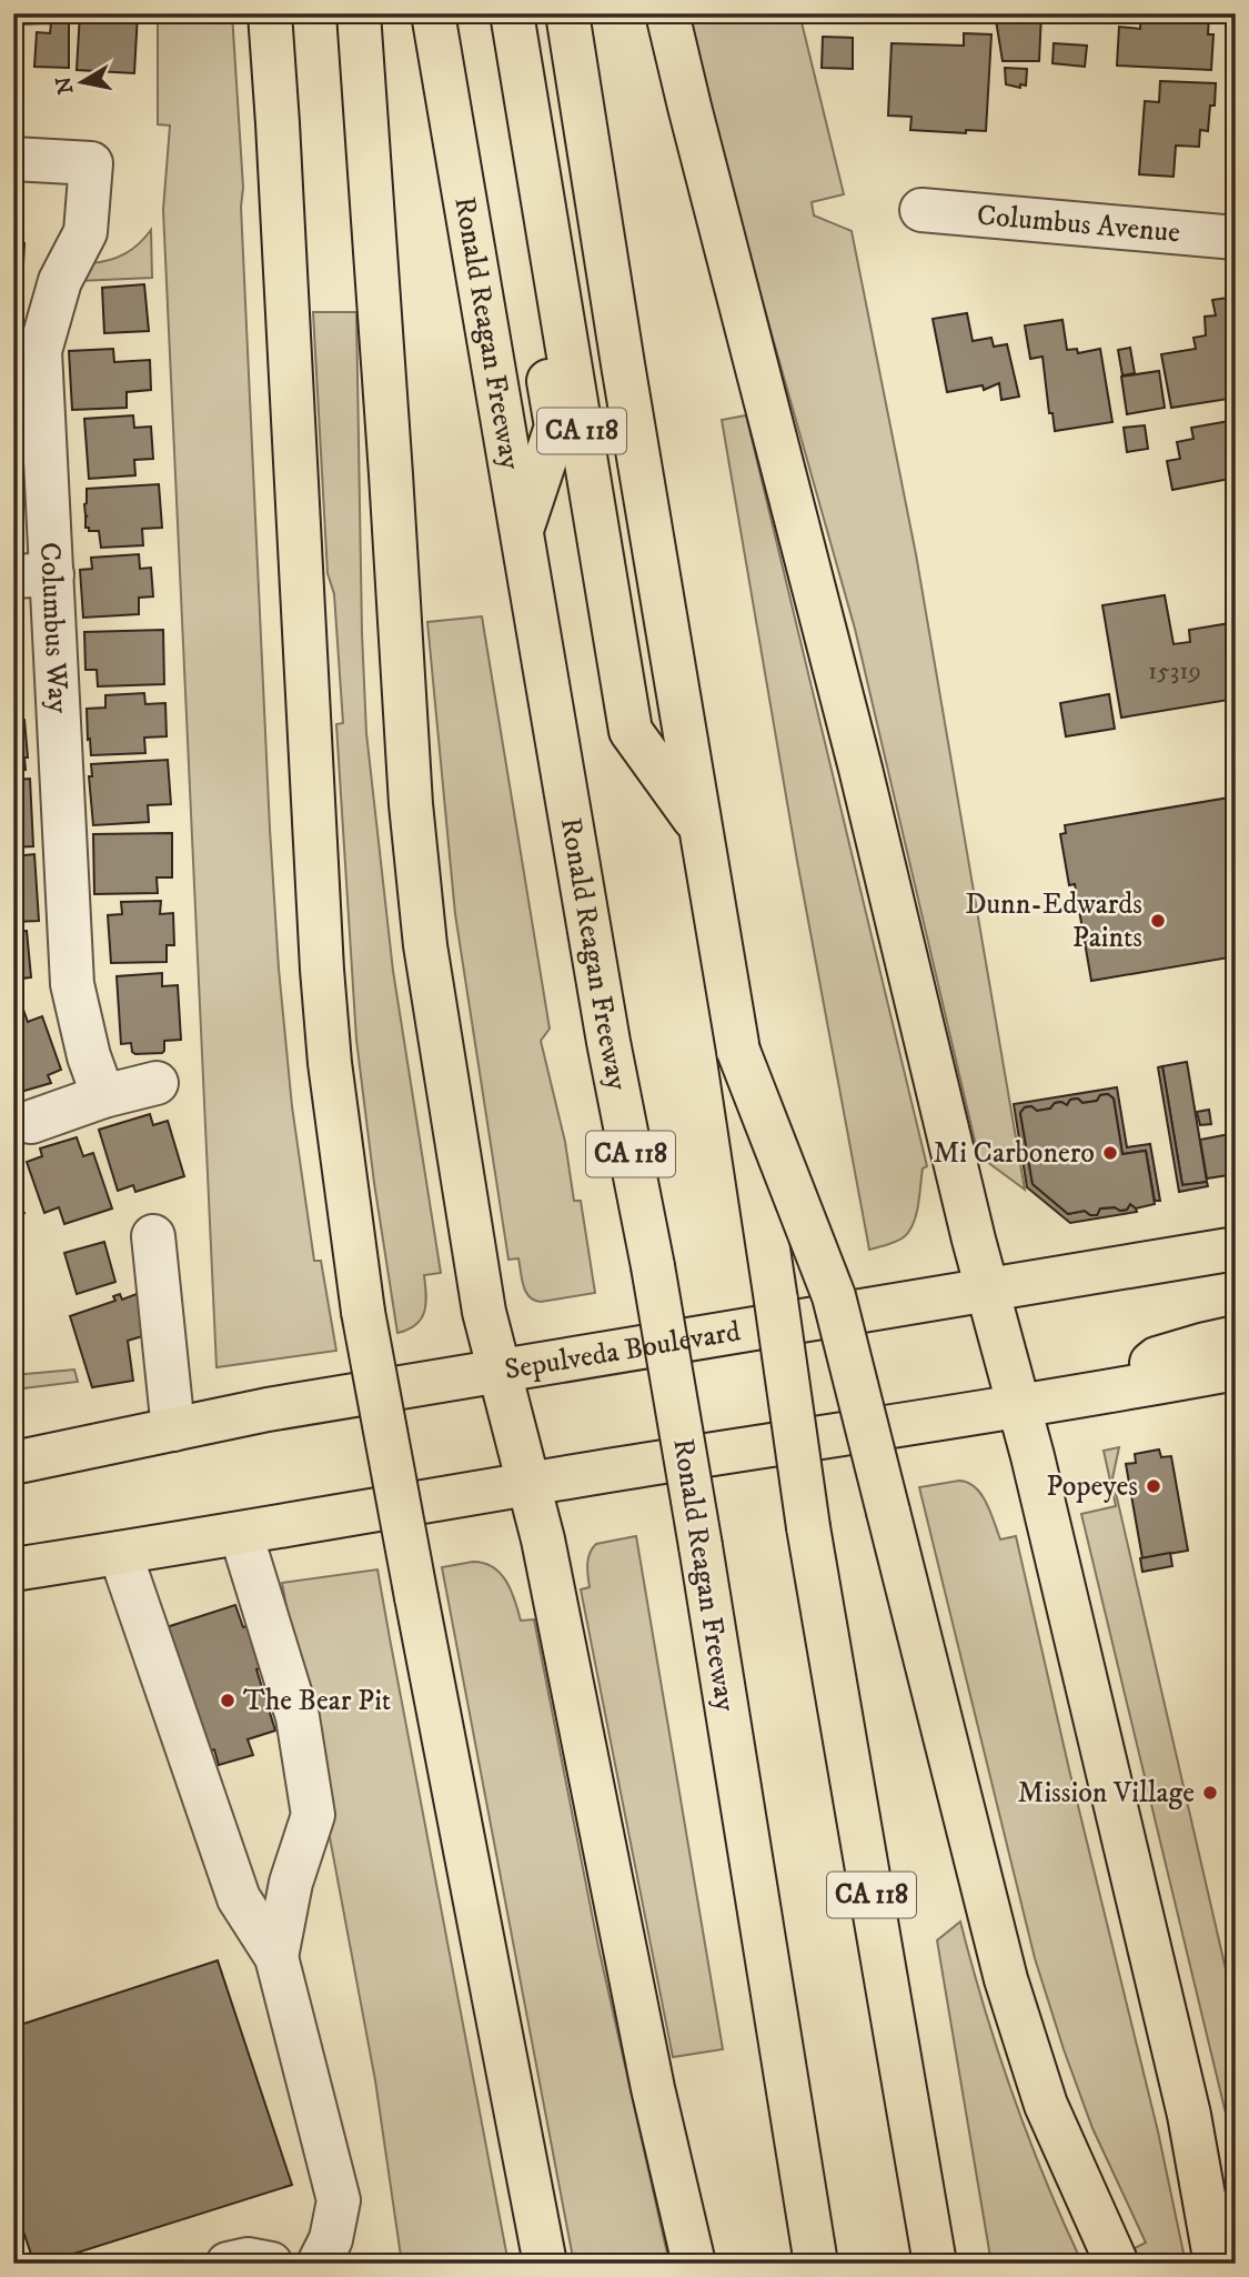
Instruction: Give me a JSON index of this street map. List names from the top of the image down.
{
  "streets": {
    "main road": ["Ronald Reagan Freeway", "CA 118", "Sepulveda Boulevard"],
    "street": ["Columbus Avenue", "Columbus Way"]
  },
  "crossings": [
    ["Ronald Reagan Freeway", "CA 118"]
  ],
  "places": [
    "Dunn-Edwards Paints",
    "Mi Carbonero",
    "Popeyes",
    "The Bear Pit",
    "Mission Village"
  ],
  "house_numbers": ["15319"],
  "north": "left"
}
